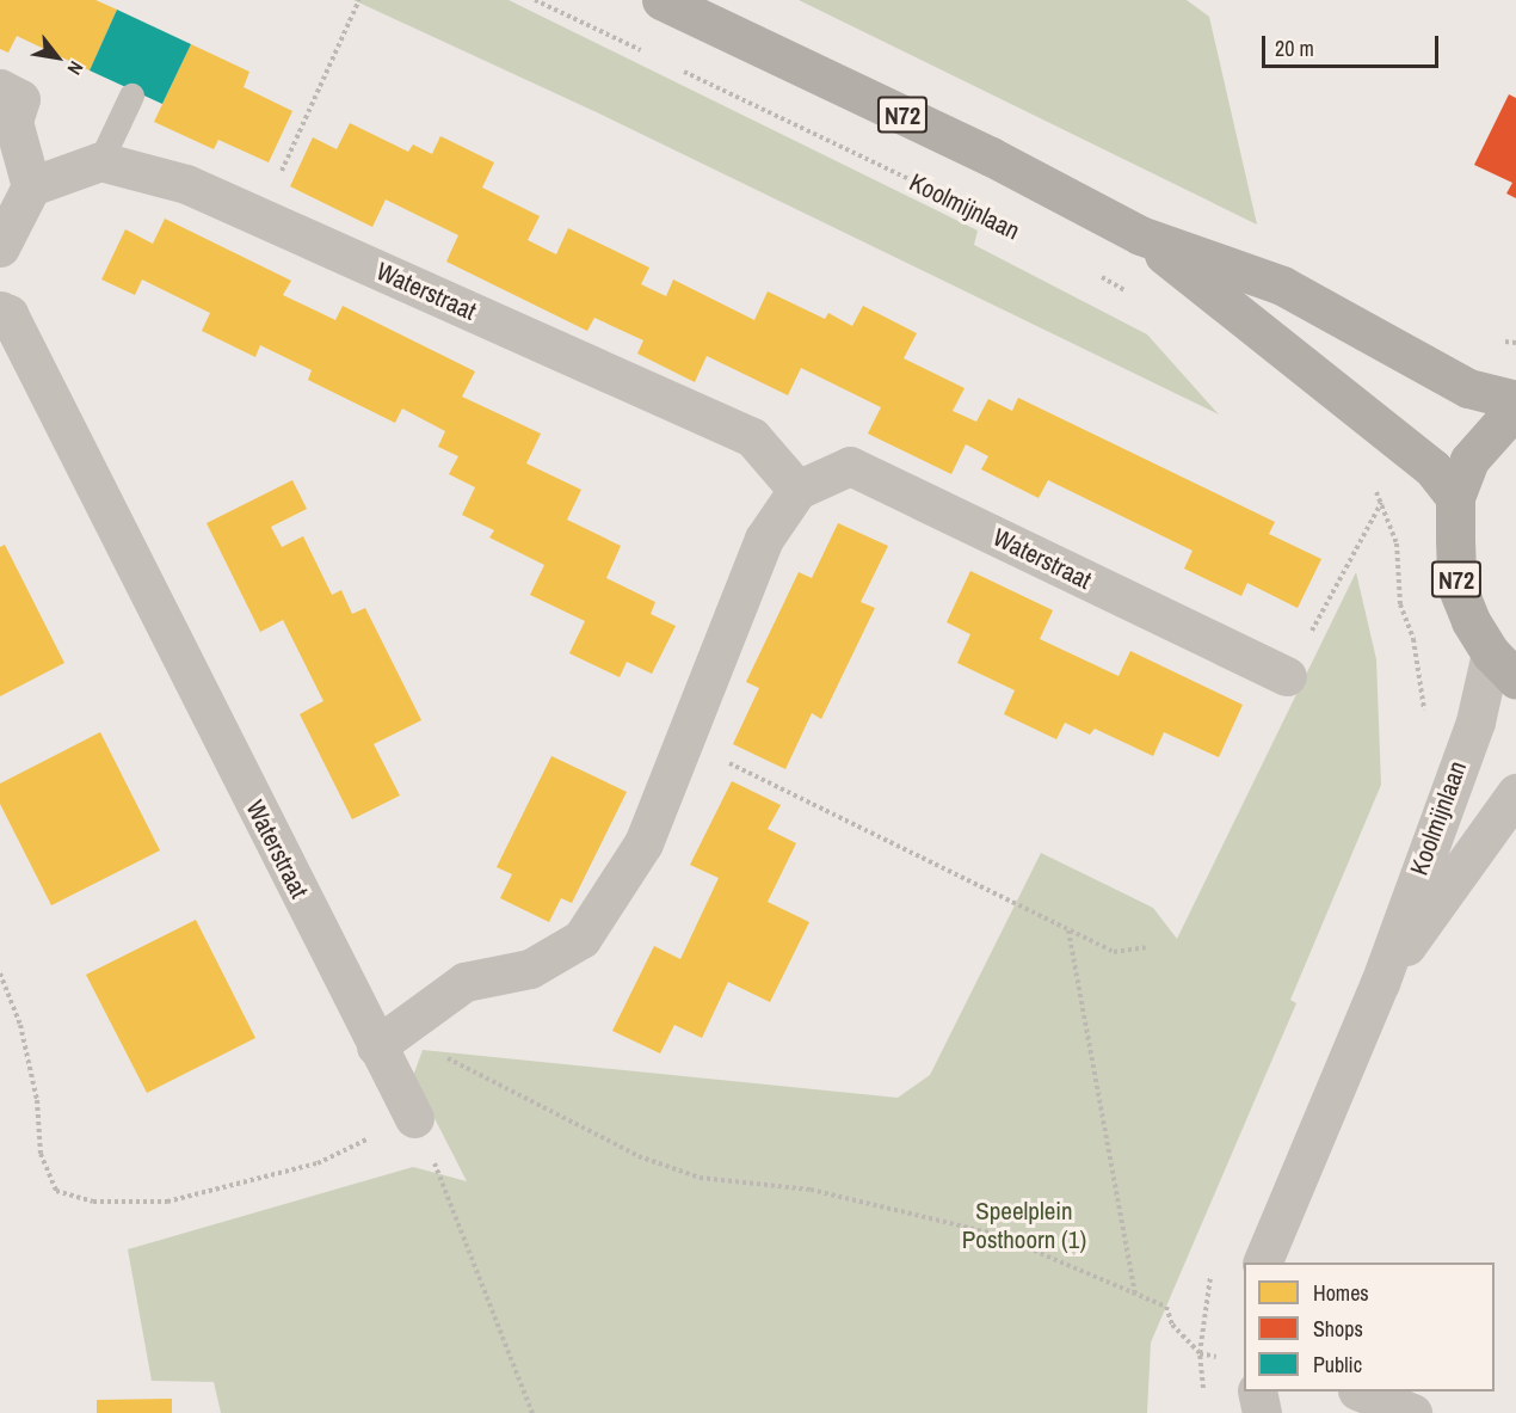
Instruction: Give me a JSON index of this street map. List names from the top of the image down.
{
  "streets": {
    "main road": ["N72", "Koolmijnlaan"],
    "street": ["Waterstraat"]
  },
  "crossings": [
    ["N72", "Koolmijnlaan"]
  ],
  "parks": ["Speelplein Posthoorn (1)"],
  "legend": ["Homes", "Shops", "Public"],
  "scale_bar": "20 m",
  "north": "bottom right"
}
